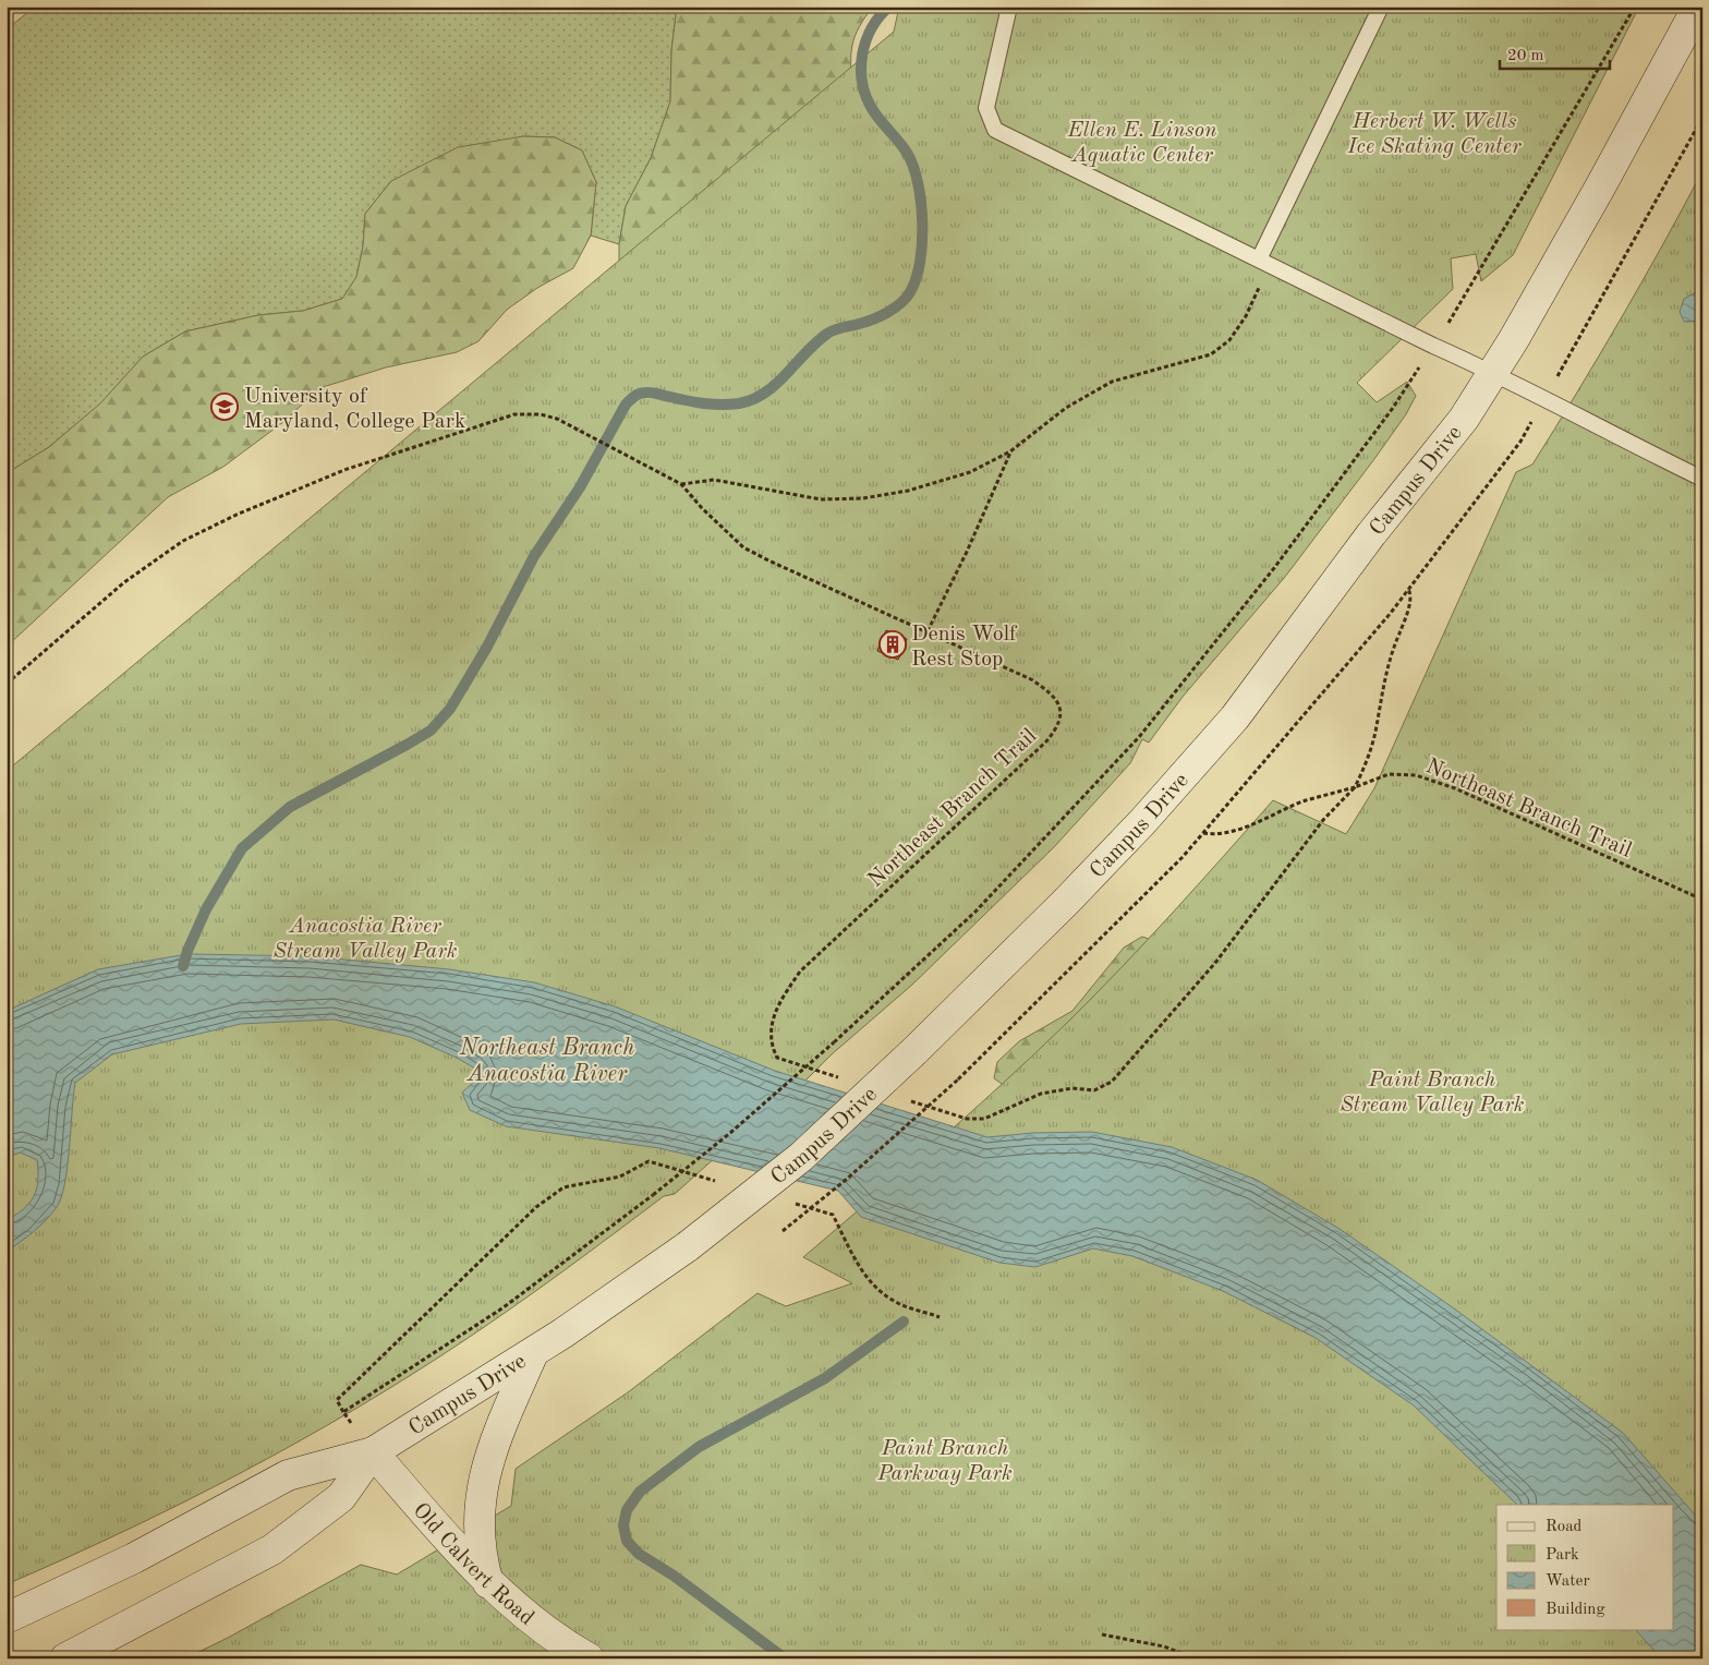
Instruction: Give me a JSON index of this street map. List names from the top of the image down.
{
  "streets": {
    "main road": ["Campus Drive", "Old Calvert Road"],
    "path": ["Northeast Branch Trail"]
  },
  "crossings": [
    ["Campus Drive", "Old Calvert Road"]
  ],
  "water": ["Northeast Branch Anacostia River"],
  "parks": [
    "Herbert W. Wells Ice Skating Center",
    "Ellen E. Linson Aquatic Center",
    "Anacostia River Stream Valley Park",
    "Paint Branch Stream Valley Park",
    "Paint Branch Parkway Park"
  ],
  "places": {
    "school or university": ["University of Maryland, College Park"],
    "building": ["Denis Wolf Rest Stop"]
  },
  "legend": [
    "Road",
    "Park",
    "Water",
    "Building"
  ],
  "scale_bar": "20 m"
}
